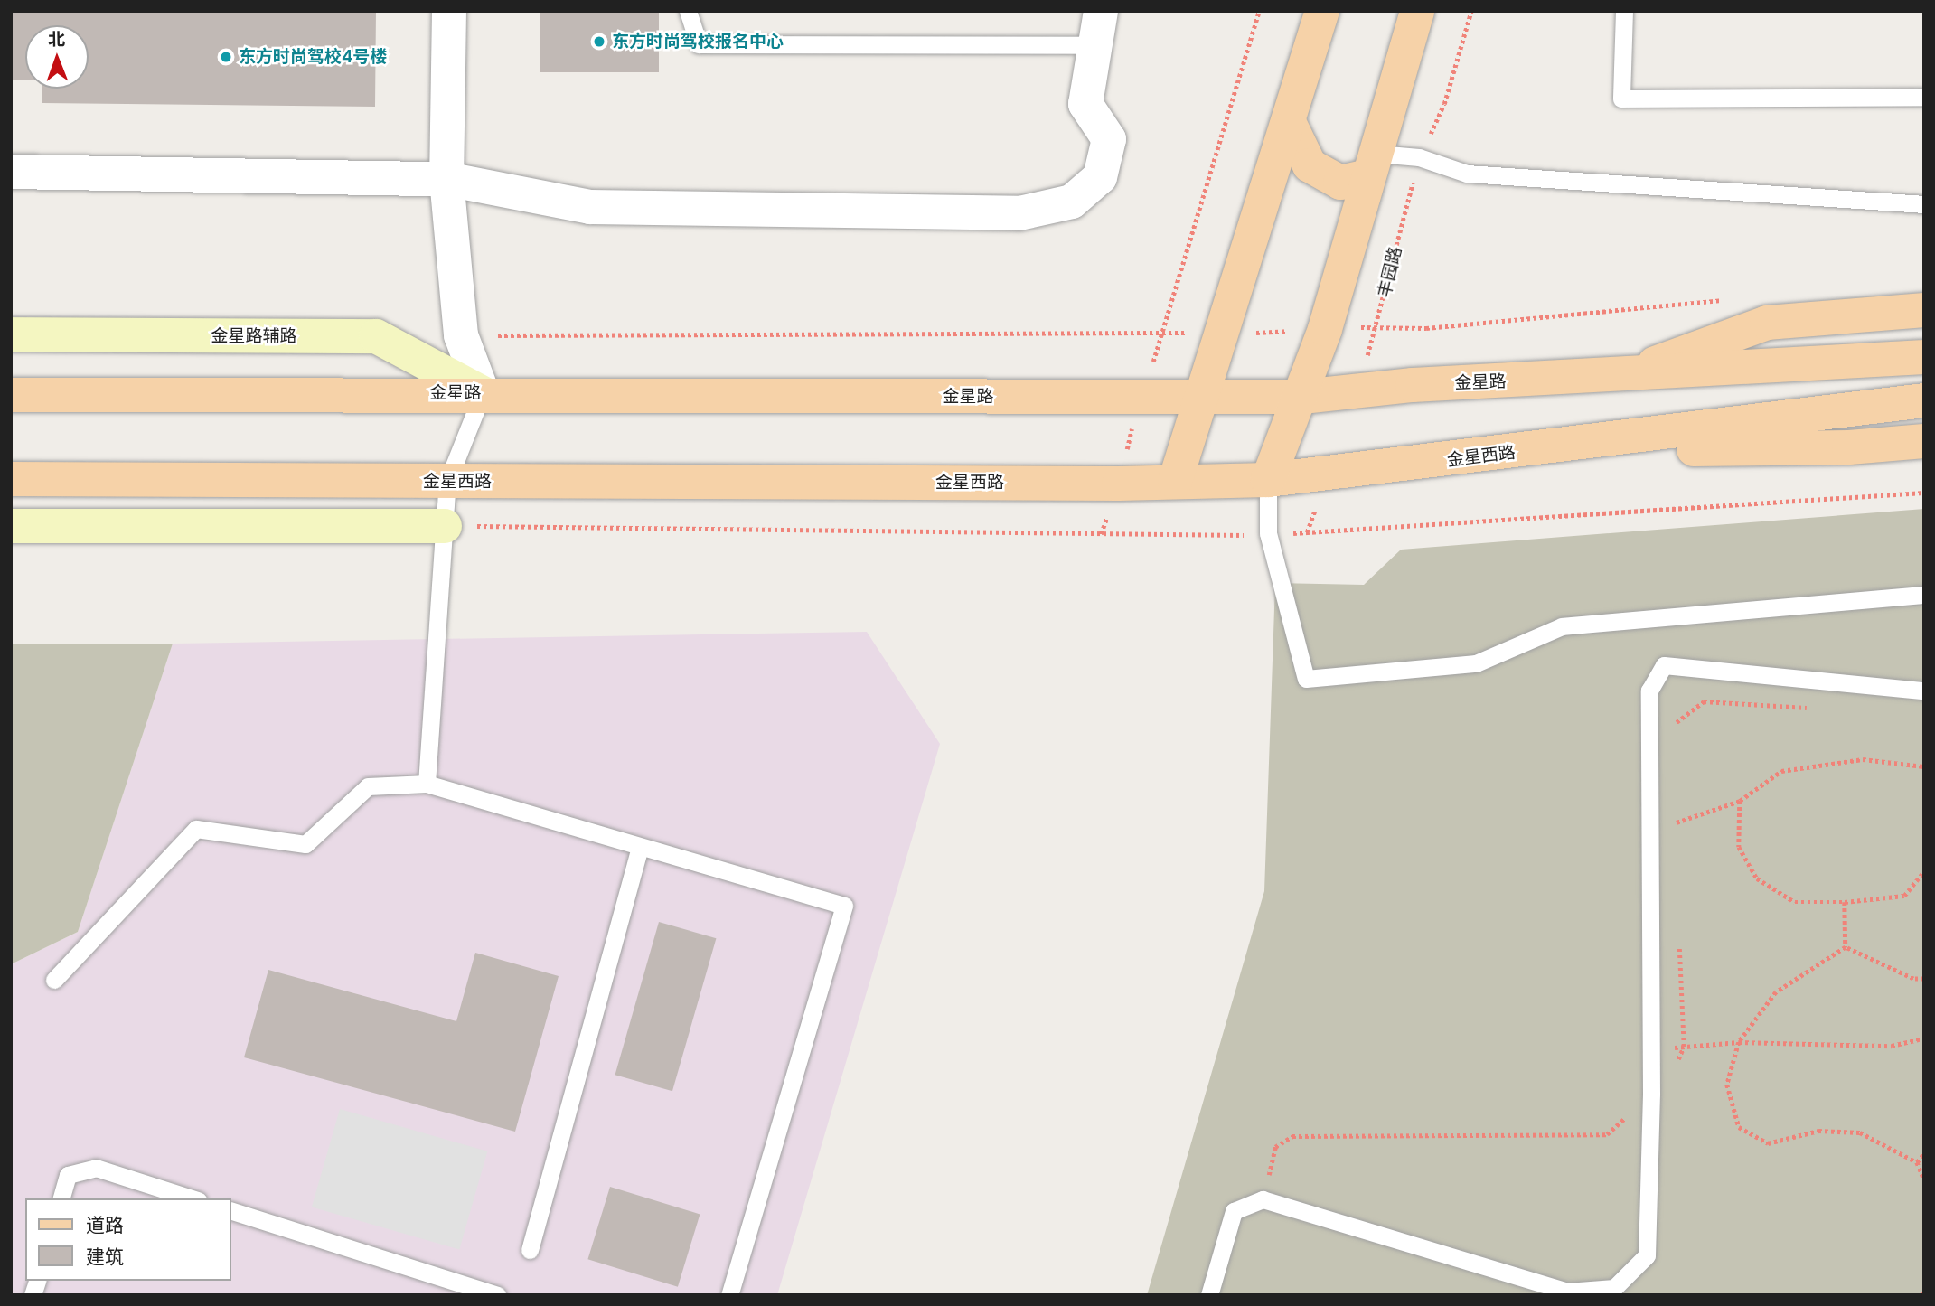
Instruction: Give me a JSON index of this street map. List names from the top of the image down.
{
  "streets": {
    "main road": ["金星路", "金星西路"],
    "street": ["金星路辅路"],
    "path": ["丰园路"]
  },
  "crossings": [
    ["丰园路", "金星路"],
    ["金星路辅路", "金星路"]
  ],
  "places": ["东方时尚驾校报名中心", "东方时尚驾校4号楼"],
  "legend": ["道路", "建筑"],
  "north": "top"
}
